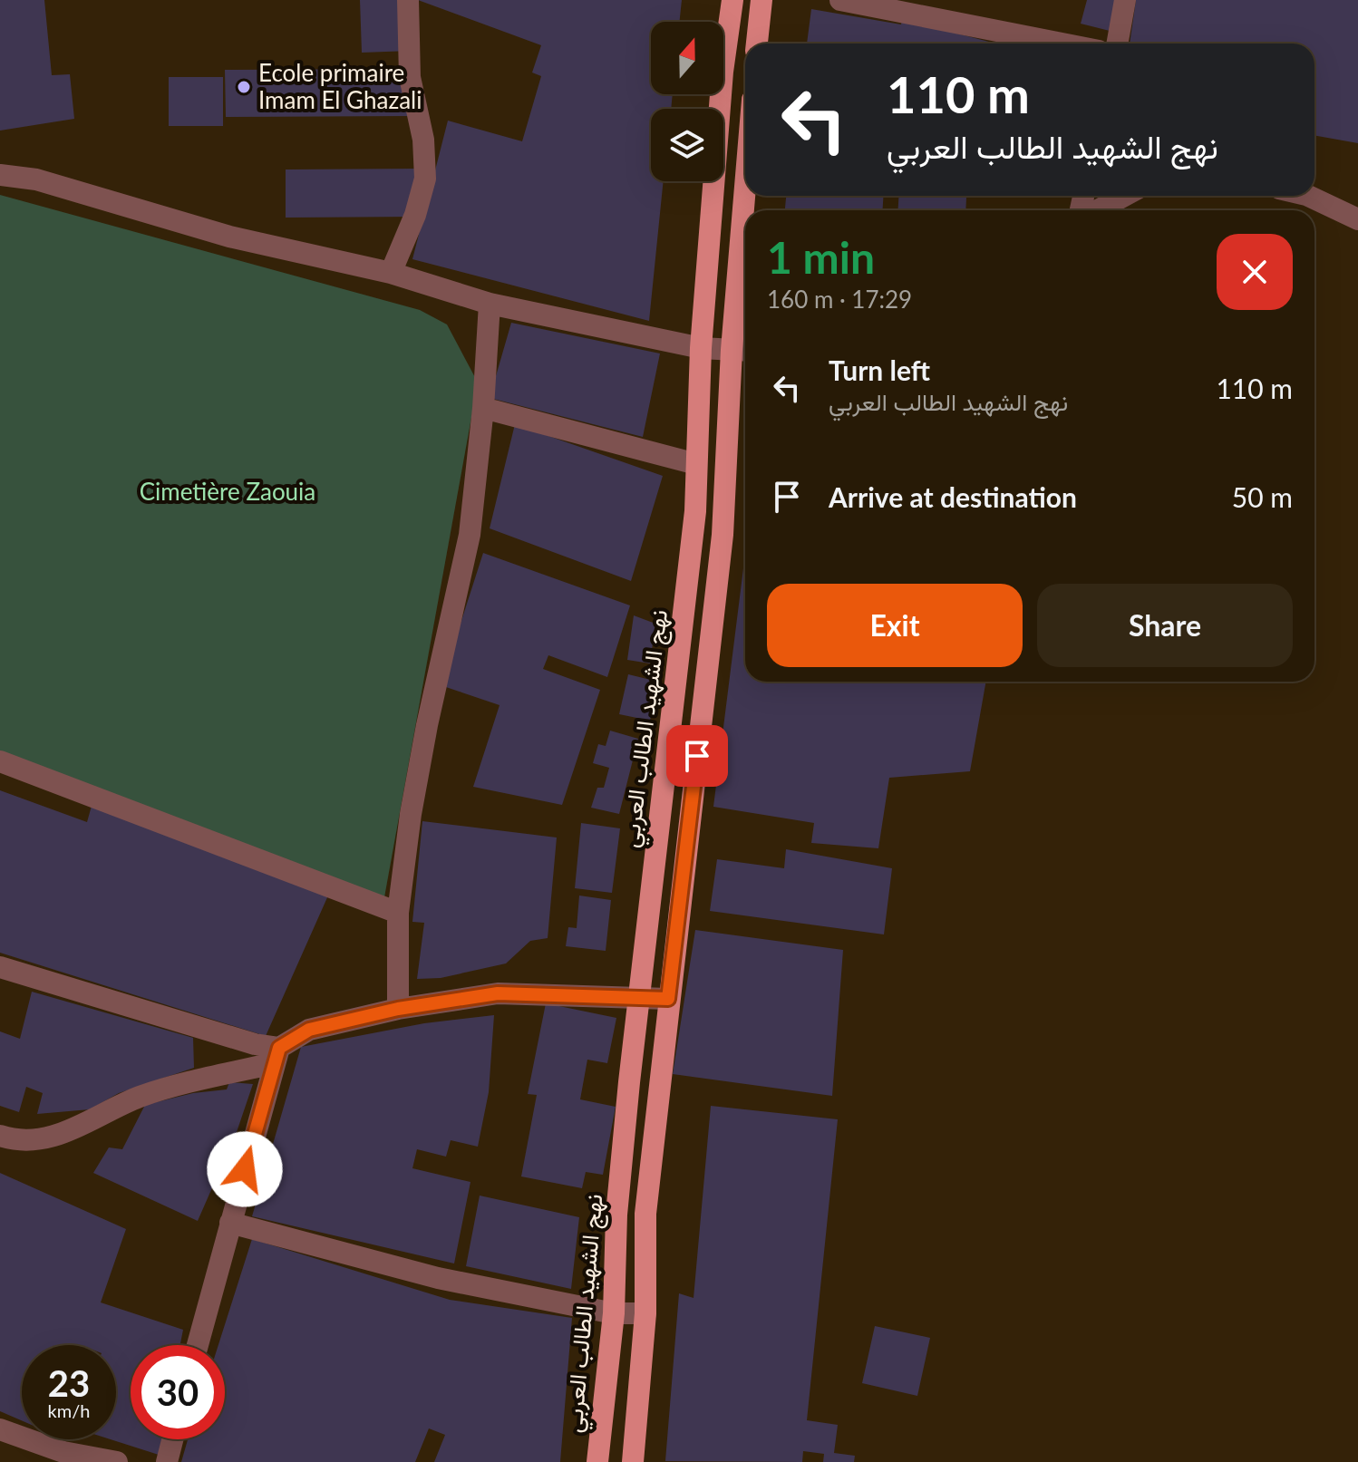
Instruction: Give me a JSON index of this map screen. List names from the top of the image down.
{
  "streets": {
    "main road": ["نهج الشهيد الطالب العربي"]
  },
  "parks": ["Cimetière Zaouia"],
  "places": ["Ecole primaire Imam El Ghazali"],
  "north": "top",
  "page": {
    "turn": ["110 m", "نهج الشهيد الطالب العربي"],
    "heading": ["1 min", "160 m · 17:29"],
    "list": [
      {
        "name": "Turn left",
        "note": "نهج الشهيد الطالب العربي",
        "value": "110 m"
      },
      {
        "name": "Arrive at destination",
        "value": "50 m"
      }
    ],
    "buttons": ["Exit", "Share"],
    "speed": "23 km/h",
    "limit": "30"
  }
}
